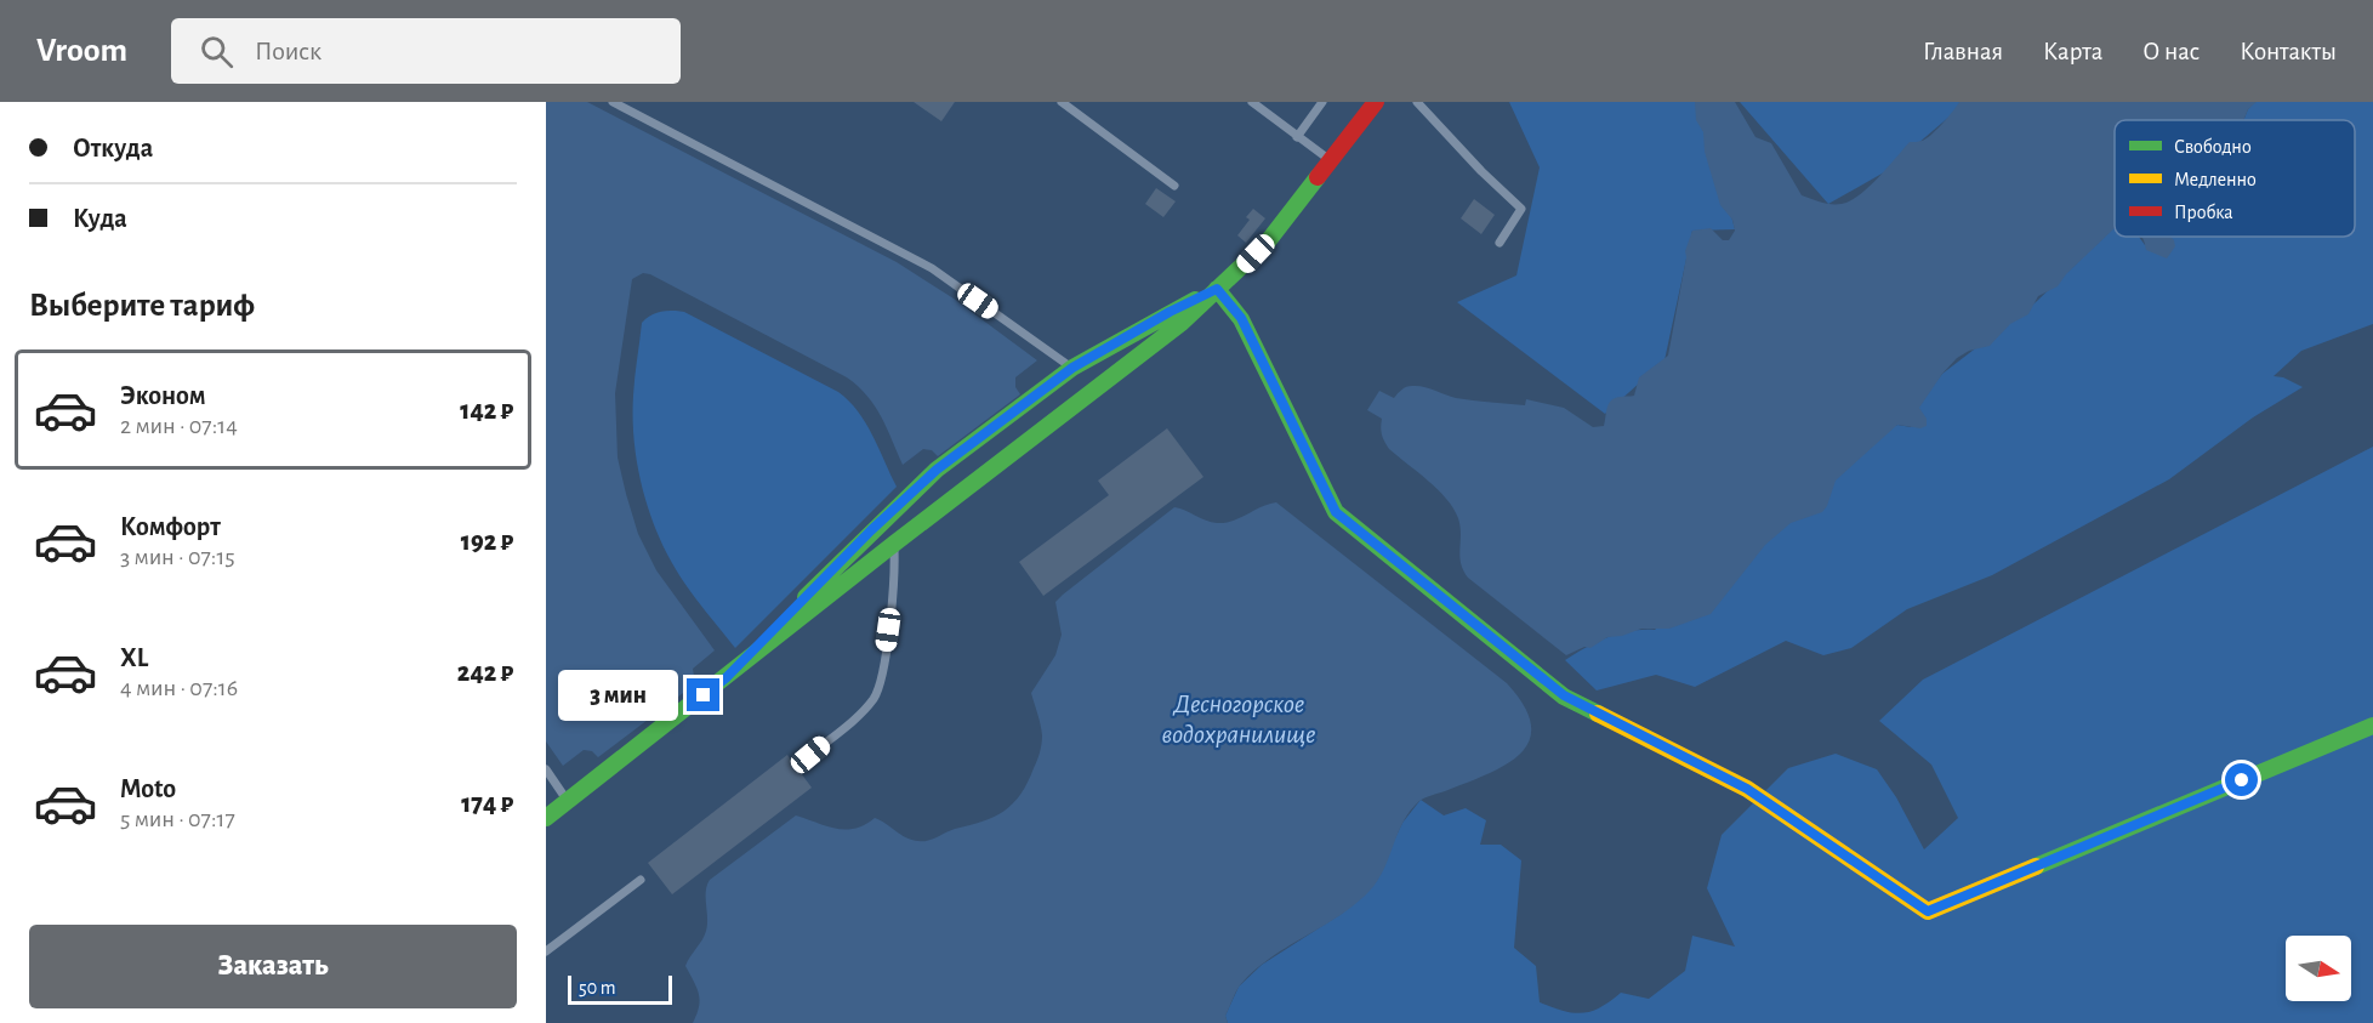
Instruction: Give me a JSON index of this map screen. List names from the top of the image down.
{
  "water": ["Десногорское водохранилище"],
  "legend": ["Свободно", "Медленно", "Пробка"],
  "scale_bar": "50 m",
  "north": "right",
  "page": {
    "header": "Vroom",
    "search": "Поиск",
    "nav": [
      "Главная",
      "Карта",
      "О нас",
      "Контакты"
    ],
    "banner": ["Откуда", "Куда"],
    "heading": "Выберите тариф",
    "list": [
      {
        "name": "Эконом",
        "note": "2 мин · 07:14",
        "value": "142 ₽"
      },
      {
        "name": "Комфорт",
        "note": "3 мин · 07:15",
        "value": "192 ₽"
      },
      {
        "name": "XL",
        "note": "4 мин · 07:16",
        "value": "242 ₽"
      },
      {
        "name": "Moto",
        "note": "5 мин · 07:17",
        "value": "174 ₽"
      }
    ],
    "bubble": "3 мин",
    "buttons": "Заказать",
    "scale": "50 m"
  }
}
